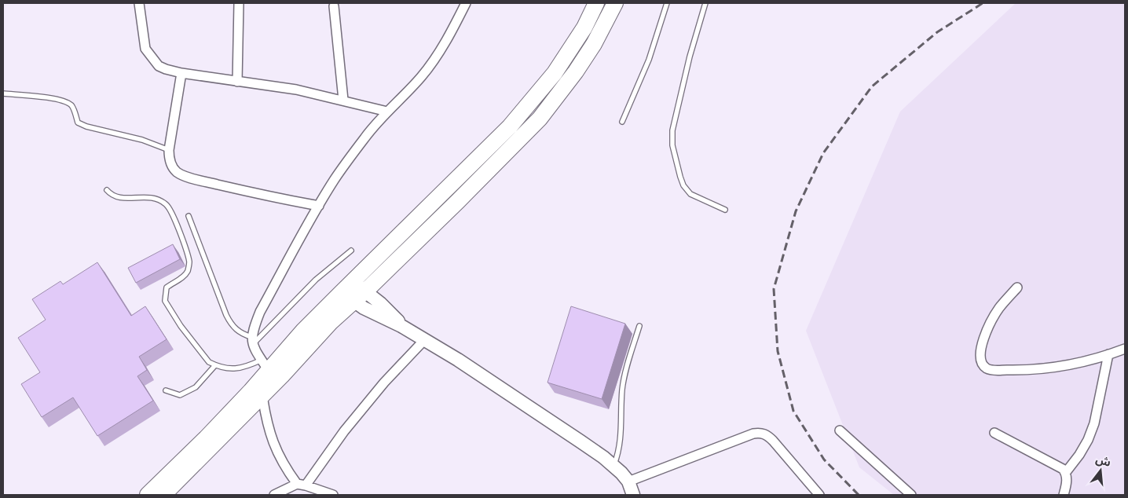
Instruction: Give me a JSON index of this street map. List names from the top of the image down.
{
  "north": "top"
}
